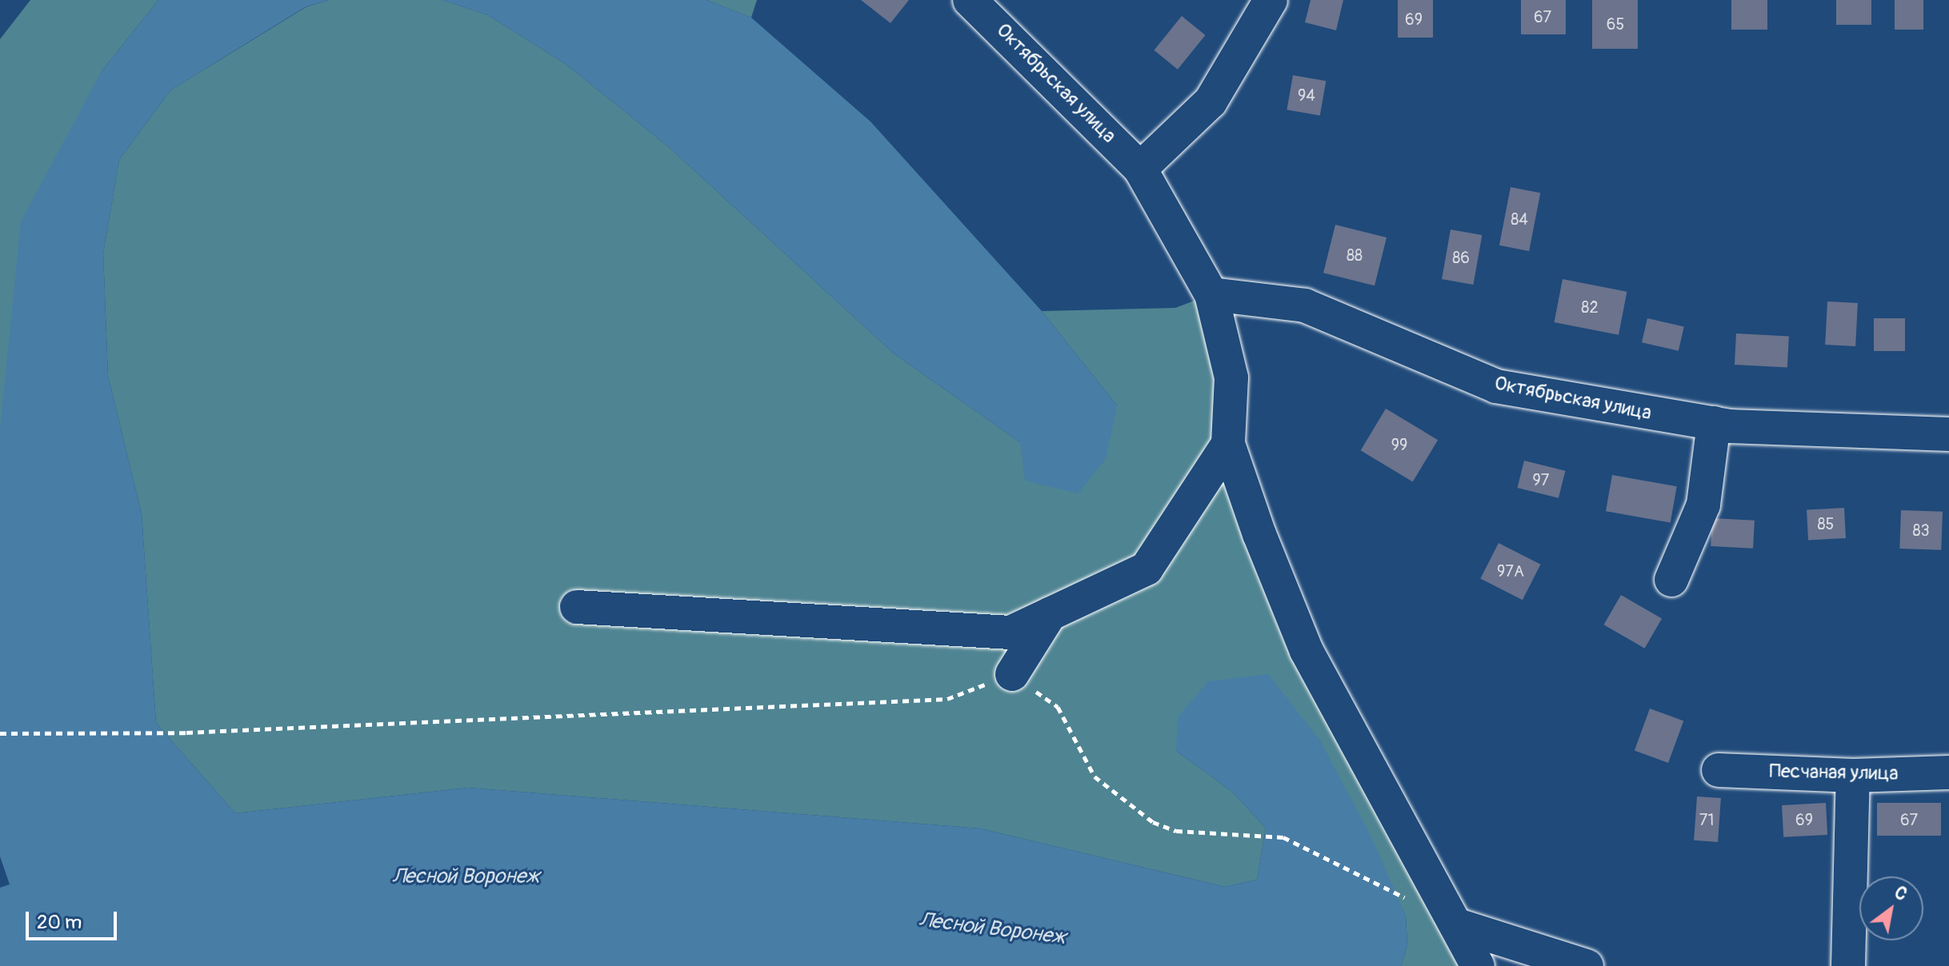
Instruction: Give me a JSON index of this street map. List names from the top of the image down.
{
  "streets": {
    "street": ["Октябрьская улица", "Песчаная улица"]
  },
  "water": ["Лесной Воронеж"],
  "house_numbers": [
    "67",
    "69",
    "65",
    "94",
    "84",
    "88",
    "86",
    "82",
    "99",
    "97",
    "85",
    "83",
    "97А",
    "71",
    "69",
    "67"
  ],
  "scale_bar": "20 m",
  "north": "top right"
}
